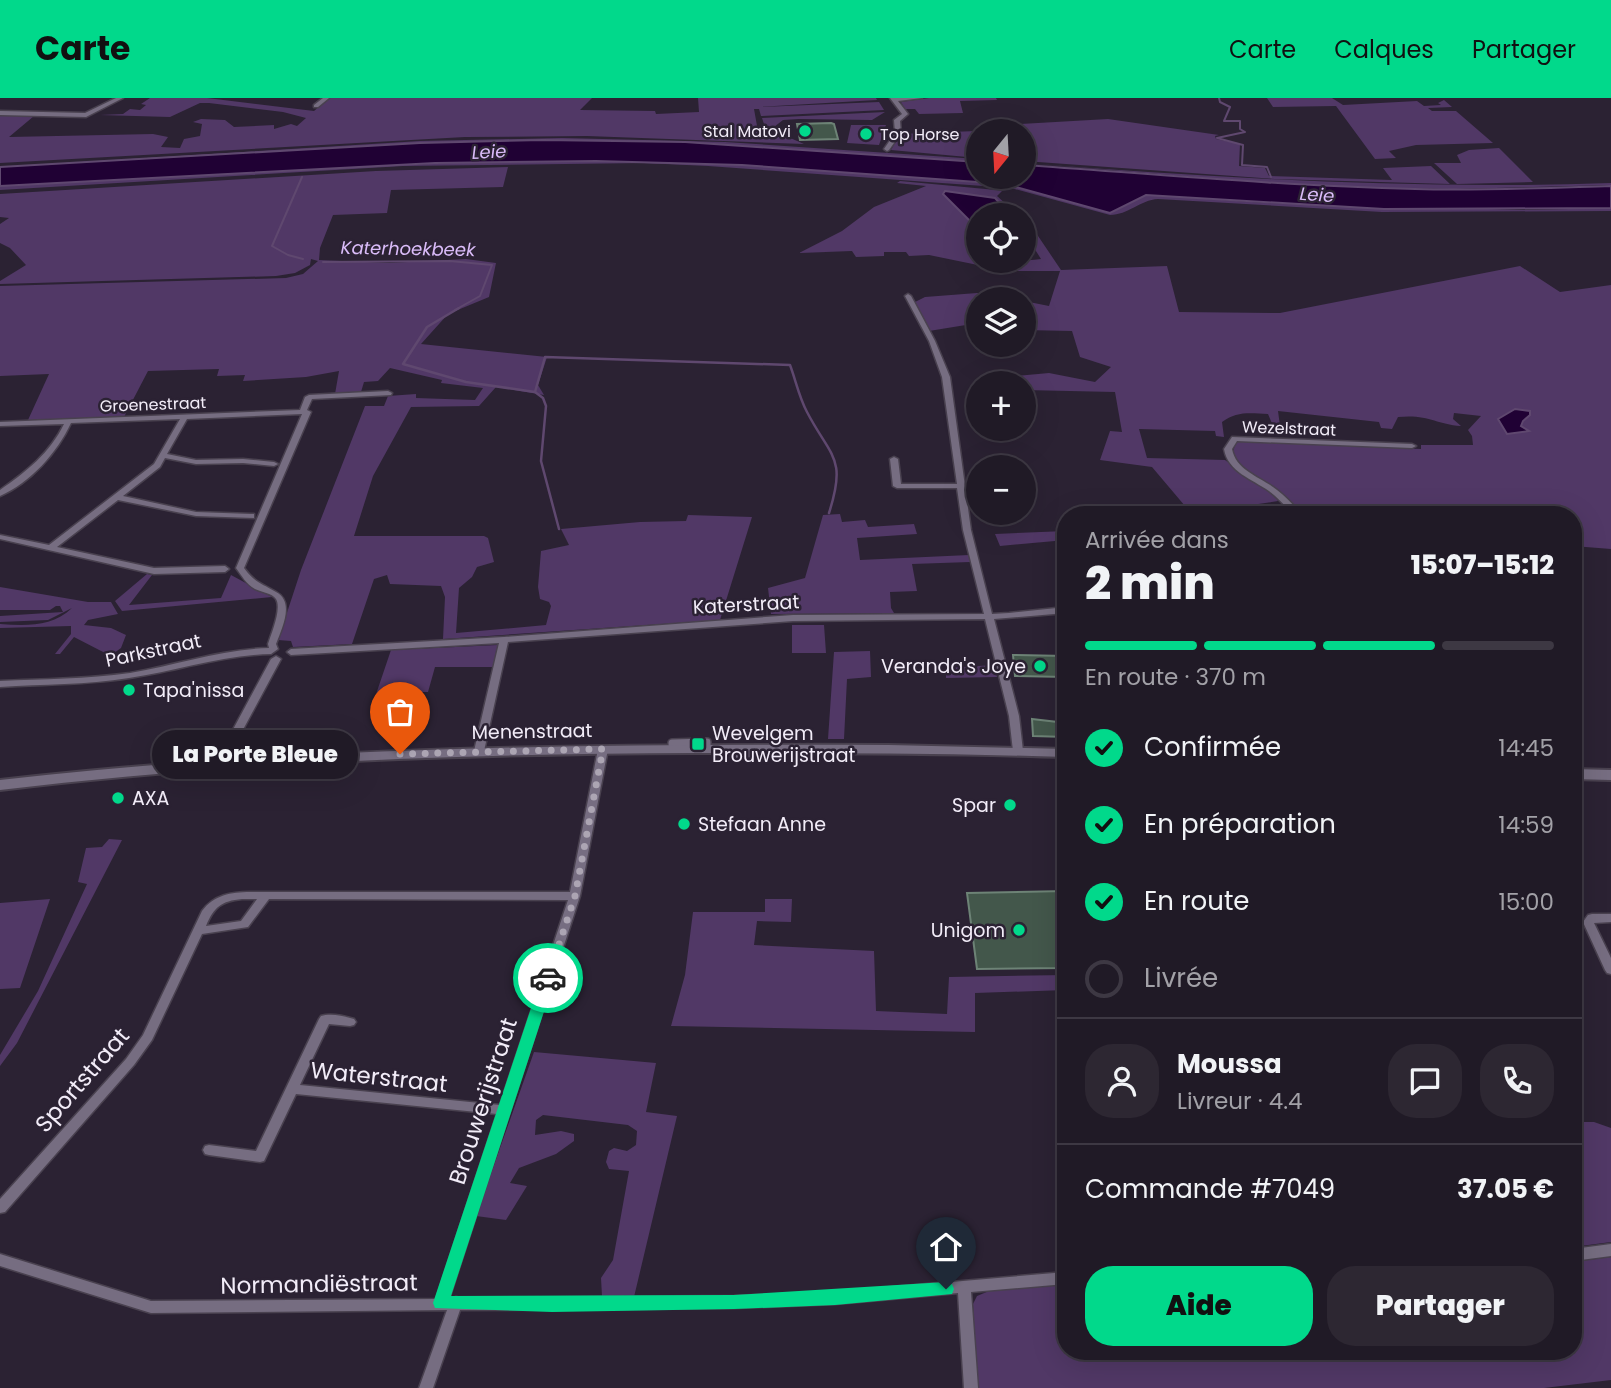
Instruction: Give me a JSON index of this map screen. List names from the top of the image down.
{
  "streets": {
    "main road": ["Menenstraat"],
    "street": [
      "Groenestraat",
      "Wezelstraat",
      "Katerstraat",
      "Parkstraat",
      "Waterstraat",
      "Sportstraat",
      "Brouwerijstraat",
      "Normandiëstraat"
    ]
  },
  "crossings": [
    ["Katerstraat", "Parkstraat"],
    ["Menenstraat", "Brouwerijstraat"],
    ["Waterstraat", "Brouwerijstraat"],
    ["Sportstraat", "Brouwerijstraat"],
    ["Brouwerijstraat", "Normandiëstraat"]
  ],
  "water": ["Leie", "Katerhoekbeek"],
  "places": {
    "other": [
      "Stal Matovi",
      "Top Horse",
      "Veranda's Joye",
      "Tapa'nissa",
      "La Porte Bleue",
      "AXA",
      "Spar",
      "Stefaan Anne",
      "Unigom"
    ],
    "transit": ["Wevelgem Brouwerijstraat"]
  },
  "north": "bottom",
  "page": {
    "header": "Carte",
    "nav": ["Carte", "Calques", "Partager"],
    "map_buttons": ["+", "−"],
    "heading": ["2 min", "Arrivée dans", "15:07–15:12"],
    "panel": [
      "Moussa",
      "Livreur · 4.4",
      "Commande #7049",
      "37.05 €"
    ],
    "bar": "En route · 370 m",
    "list": [
      ["Confirmée", "14:45"],
      ["En préparation", "14:59"],
      ["En route", "15:00"],
      "Livrée"
    ],
    "bubble": "La Porte Bleue",
    "buttons": ["Aide", "Partager"]
  }
}
